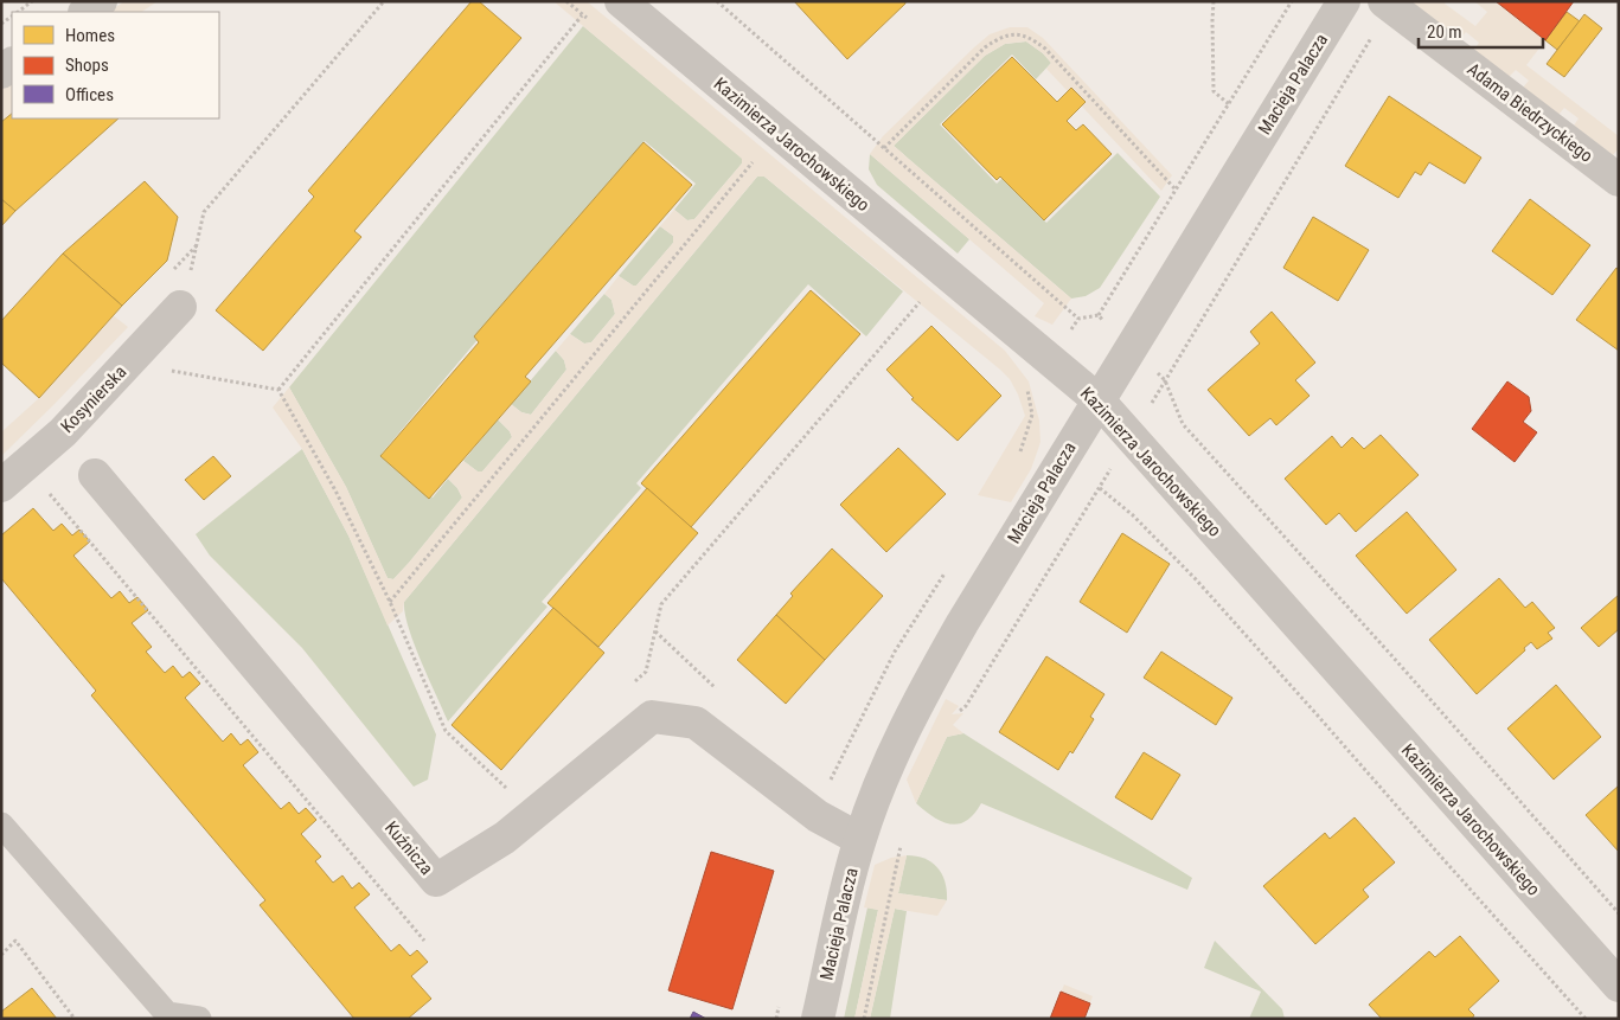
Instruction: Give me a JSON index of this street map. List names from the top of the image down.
{
  "streets": {
    "street": [
      "Macieja Palacza",
      "Adama Biedrzyckiego",
      "Kazimierza Jarochowskiego",
      "Kosynierska",
      "Kuźnicza"
    ]
  },
  "crossings": [
    ["Macieja Palacza", "Kazimierza Jarochowskiego"],
    ["Macieja Palacza", "Kuźnicza"]
  ],
  "legend": ["Homes", "Shops", "Offices"],
  "scale_bar": "20 m"
}
